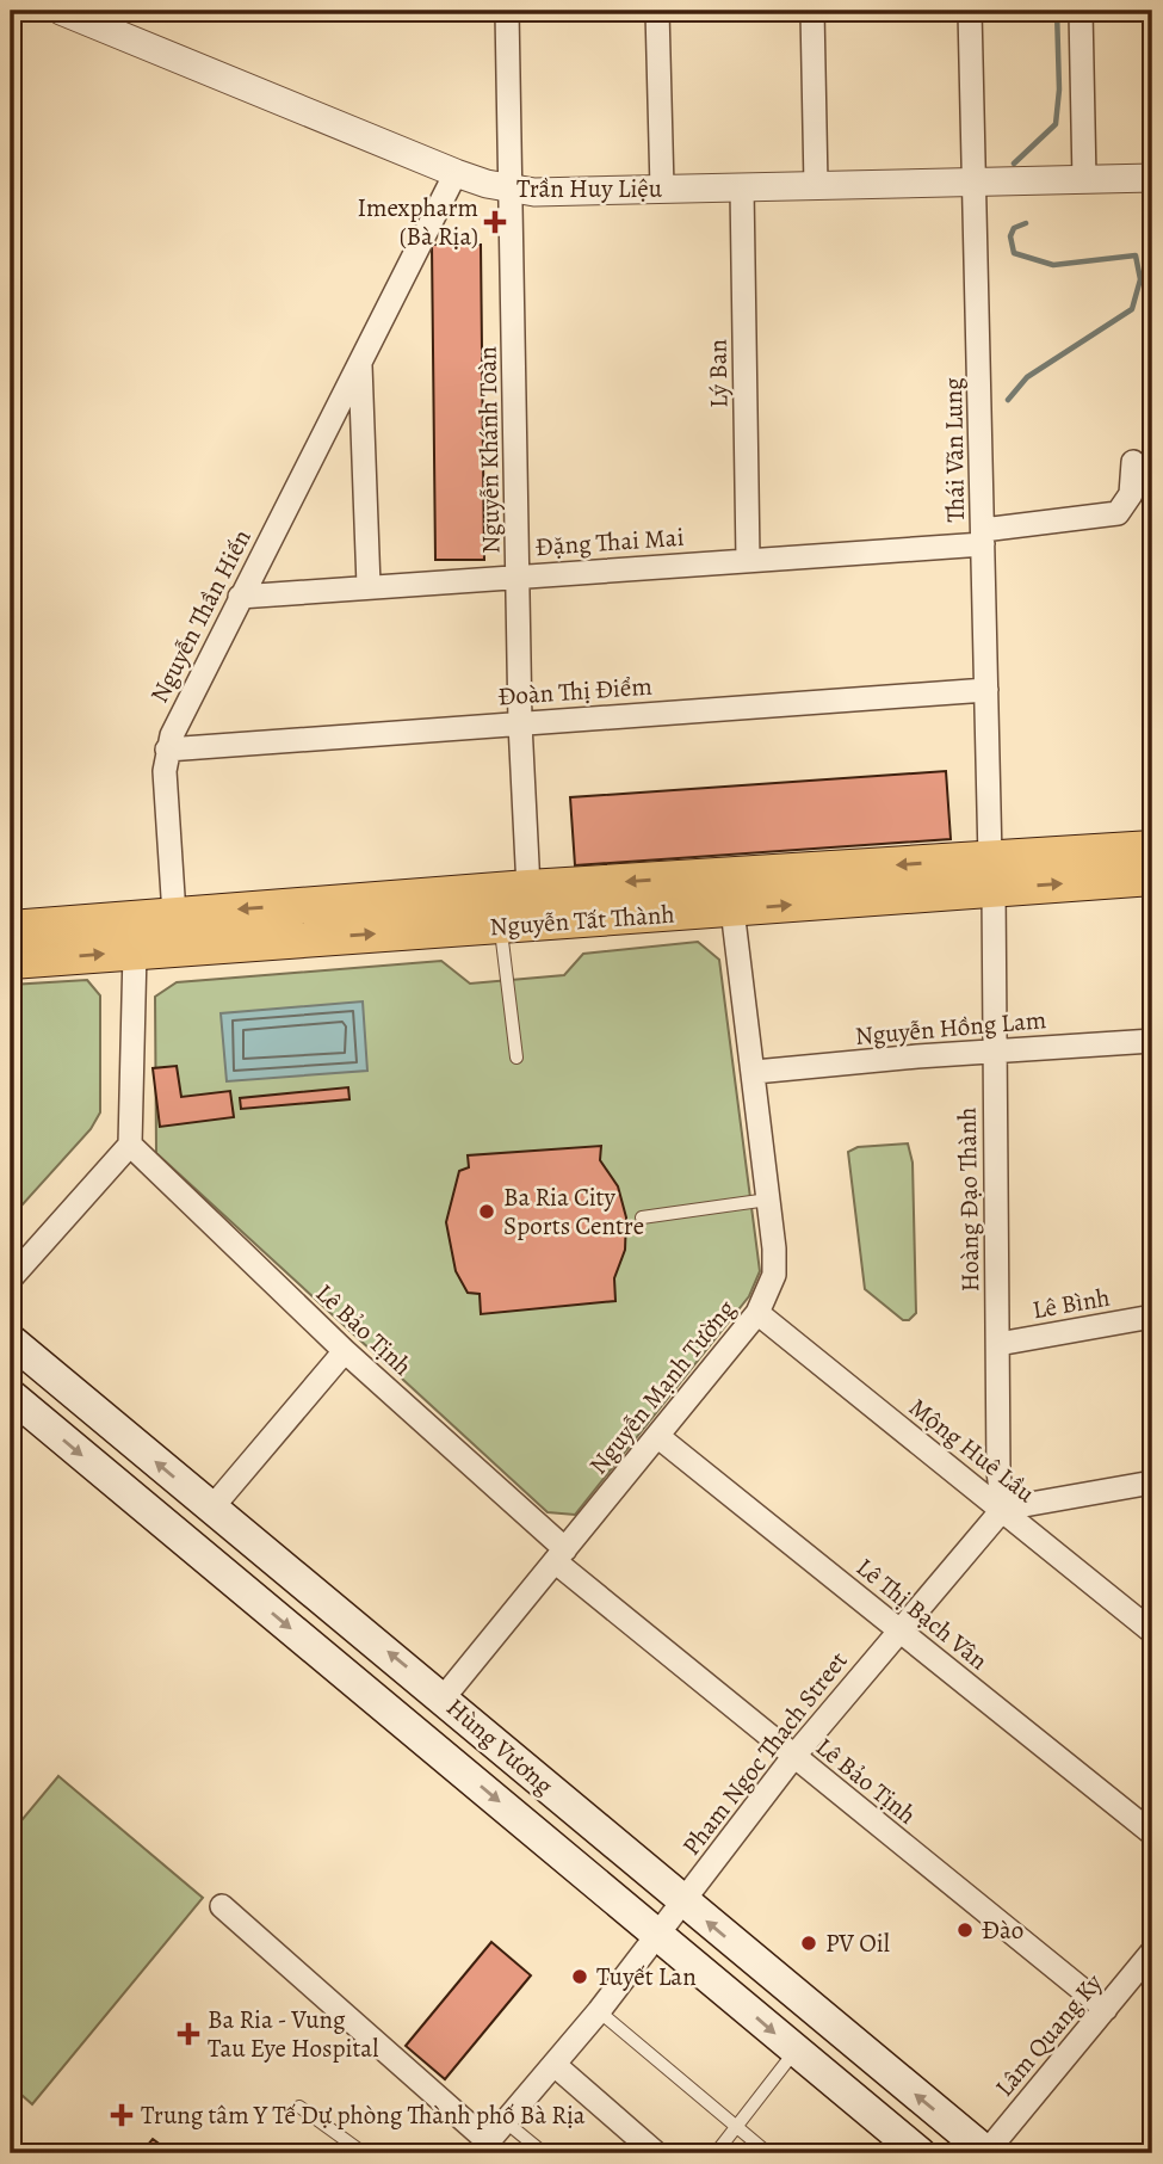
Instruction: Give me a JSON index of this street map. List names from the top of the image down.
{
  "streets": {
    "main road": ["Nguyễn Tất Thành", "Hùng Vương"],
    "street": [
      "Trần Huy Liệu",
      "Lý Ban",
      "Nguyễn Khánh Toàn",
      "Thái Văn Lung",
      "Đặng Thai Mai",
      "Nguyễn Thần Hiến",
      "Đoàn Thị Điểm",
      "Nguyễn Hồng Lam",
      "Hoàng Đạo Thành",
      "Lê Bình",
      "Lê Bảo Tịnh",
      "Nguyễn Mạnh Tường",
      "Mộng Huê Lầu",
      "Lê Thị Bạch Vân",
      "Pham Ngoc Thach Street",
      "Lâm Quang Ky"
    ]
  },
  "crossings": [
    ["Trần Huy Liệu", "Lý Ban"],
    ["Trần Huy Liệu", "Nguyễn Khánh Toàn"],
    ["Trần Huy Liệu", "Thái Văn Lung"],
    ["Trần Huy Liệu", "Nguyễn Thần Hiến"],
    ["Lý Ban", "Đặng Thai Mai"],
    ["Nguyễn Khánh Toàn", "Đặng Thai Mai"],
    ["Nguyễn Khánh Toàn", "Đoàn Thị Điểm"],
    ["Nguyễn Khánh Toàn", "Nguyễn Tất Thành"],
    ["Thái Văn Lung", "Đặng Thai Mai"],
    ["Thái Văn Lung", "Đoàn Thị Điểm"],
    ["Thái Văn Lung", "Nguyễn Tất Thành"],
    ["Thái Văn Lung", "Hoàng Đạo Thành"],
    ["Đặng Thai Mai", "Nguyễn Thần Hiến"],
    ["Nguyễn Thần Hiến", "Đoàn Thị Điểm"],
    ["Nguyễn Thần Hiến", "Nguyễn Tất Thành"],
    ["Nguyễn Tất Thành", "Hoàng Đạo Thành"],
    ["Nguyễn Tất Thành", "Nguyễn Mạnh Tường"],
    ["Nguyễn Hồng Lam", "Hoàng Đạo Thành"],
    ["Nguyễn Hồng Lam", "Nguyễn Mạnh Tường"],
    ["Hoàng Đạo Thành", "Lê Bình"],
    ["Hoàng Đạo Thành", "Mộng Huê Lầu"],
    ["Hoàng Đạo Thành", "Pham Ngoc Thach Street"],
    ["Lê Bảo Tịnh", "Nguyễn Mạnh Tường"],
    ["Lê Bảo Tịnh", "Pham Ngoc Thach Street"],
    ["Lê Bảo Tịnh", "Lâm Quang Ky"],
    ["Nguyễn Mạnh Tường", "Mộng Huê Lầu"],
    ["Nguyễn Mạnh Tường", "Lê Thị Bạch Vân"],
    ["Nguyễn Mạnh Tường", "Hùng Vương"],
    ["Mộng Huê Lầu", "Pham Ngoc Thach Street"],
    ["Lê Thị Bạch Vân", "Pham Ngoc Thach Street"],
    ["Hùng Vương", "Pham Ngoc Thach Street"],
    ["Hùng Vương", "Lâm Quang Ky"]
  ],
  "places": {
    "health": ["Imexpharm (Bà Rịa)", "Ba Ria - Vung Tau Eye Hospital", "Trung tâm Y Tế Dự phòng Thành phố Bà Rịa"],
    "other": [
      "Ba Ria City Sports Centre",
      "Đào",
      "PV Oil",
      "Tuyết Lan"
    ]
  }
}
